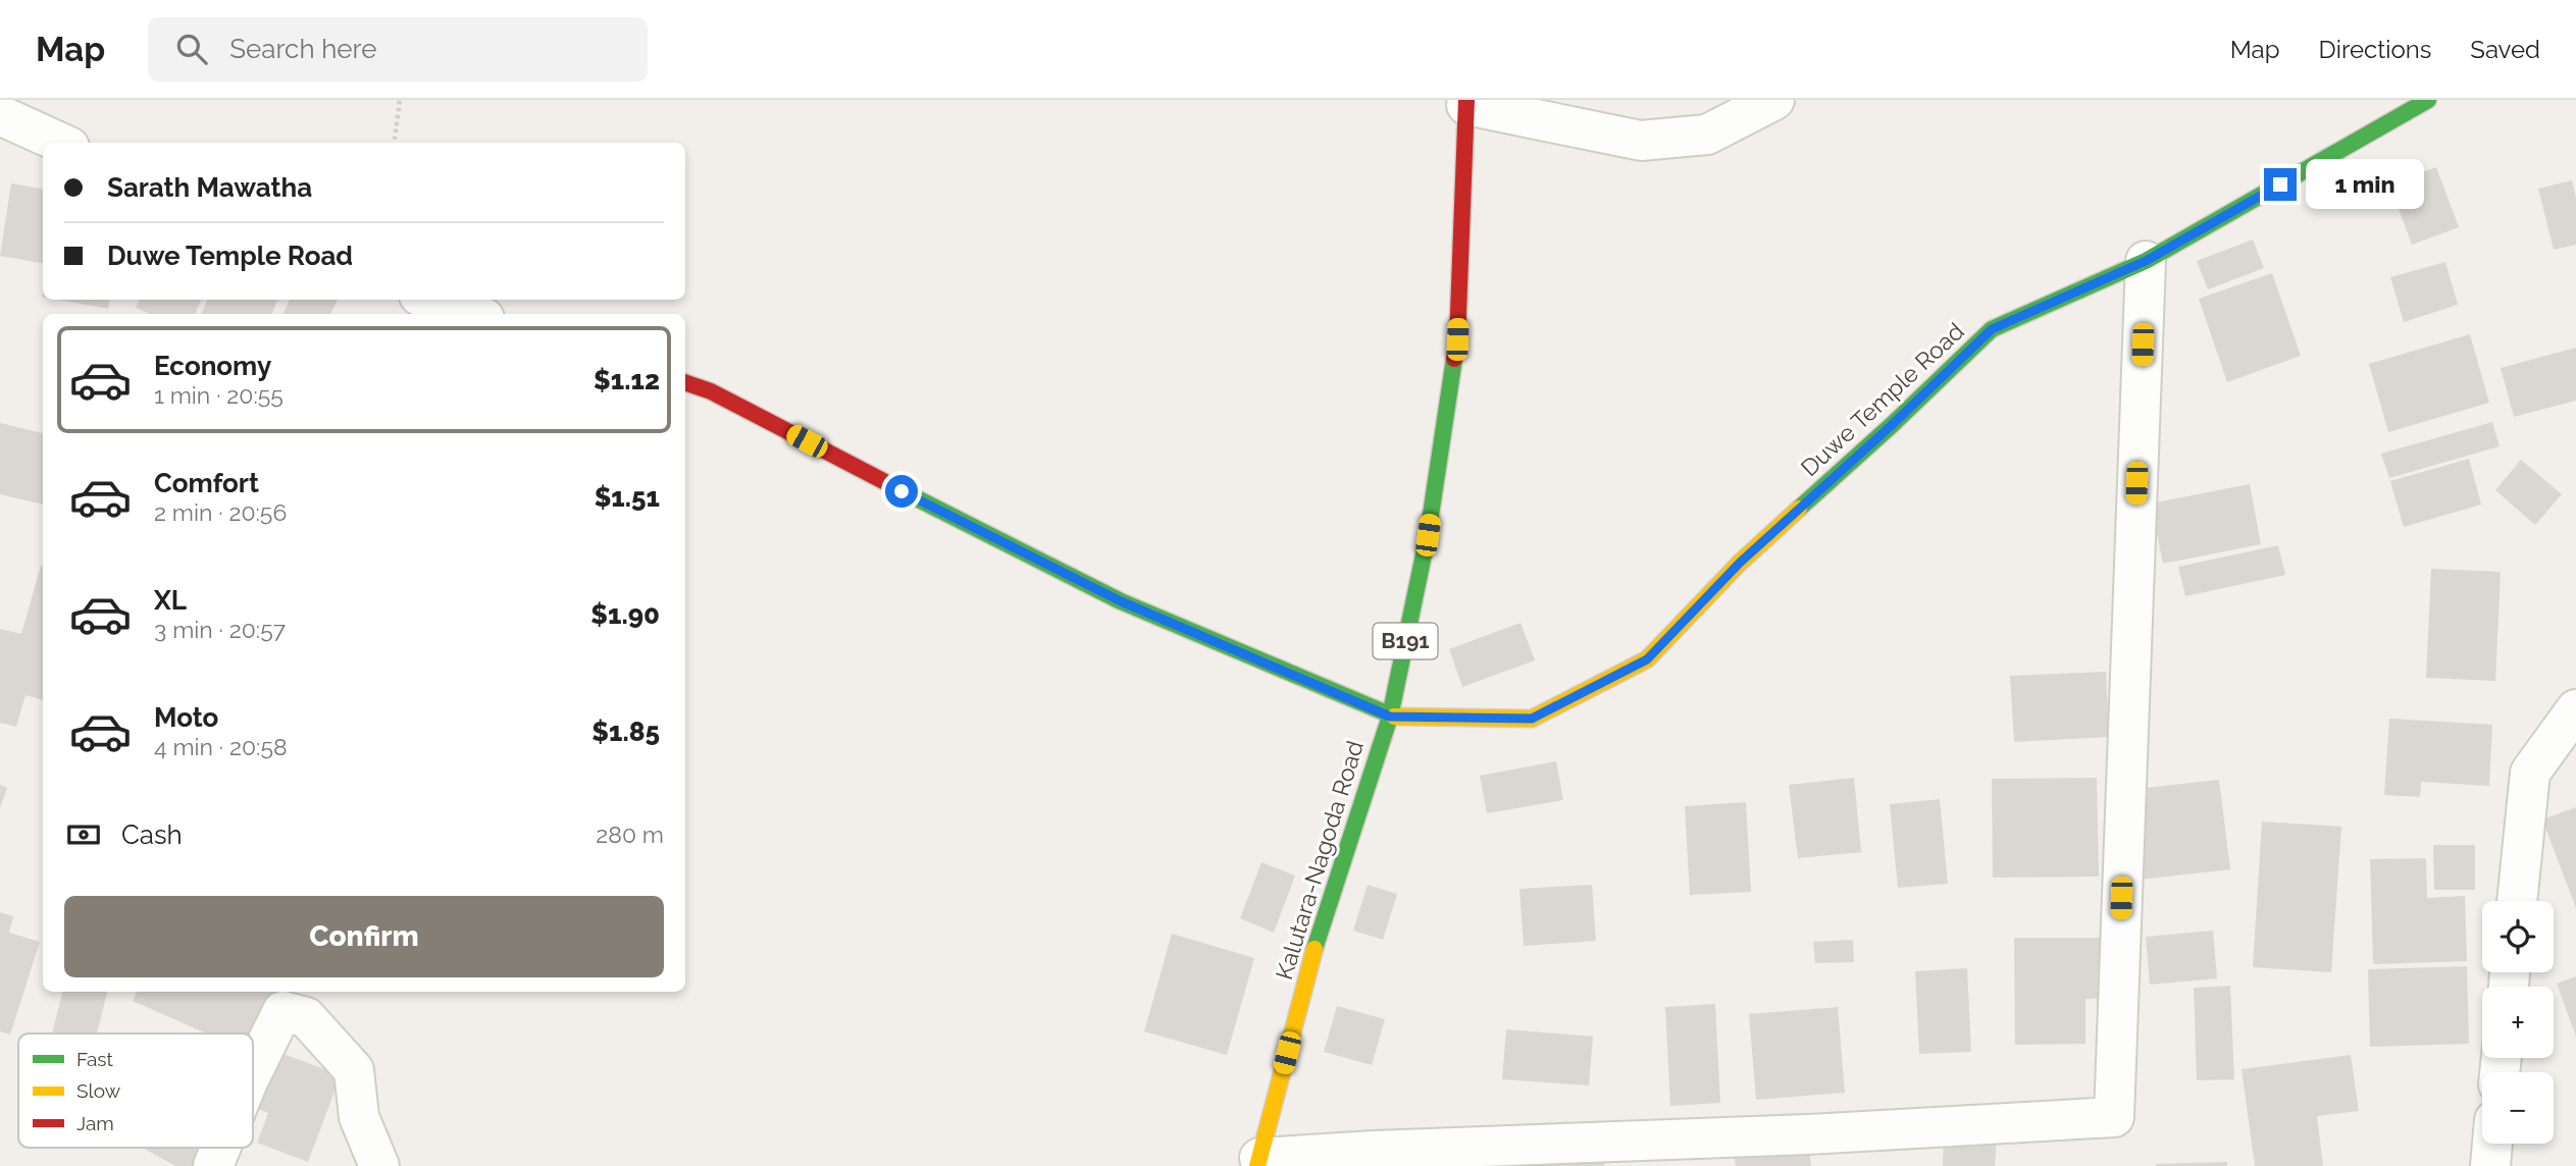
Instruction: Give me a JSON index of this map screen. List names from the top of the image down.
{
  "streets": {
    "street": ["Duwe Temple Road", "B191", "Kalutara-Nagoda Road"]
  },
  "crossings": [
    ["Duwe Temple Road", "Kalutara-Nagoda Road"]
  ],
  "legend": ["Fast", "Slow", "Jam"],
  "page": {
    "header": "Map",
    "search": "Search here",
    "nav": ["Map", "Directions", "Saved"],
    "banner": ["Sarath Mawatha", "Duwe Temple Road"],
    "bubble": "1 min",
    "list": [
      {
        "name": "Economy",
        "note": "1 min · 20:55",
        "value": "$1.12"
      },
      {
        "name": "Comfort",
        "note": "2 min · 20:56",
        "value": "$1.51"
      },
      {
        "name": "XL",
        "note": "3 min · 20:57",
        "value": "$1.90"
      },
      {
        "name": "Moto",
        "note": "4 min · 20:58",
        "value": "$1.85"
      }
    ],
    "pay": ["Cash", "280 m"],
    "buttons": "Confirm",
    "map_buttons": ["+", "−"]
  }
}
